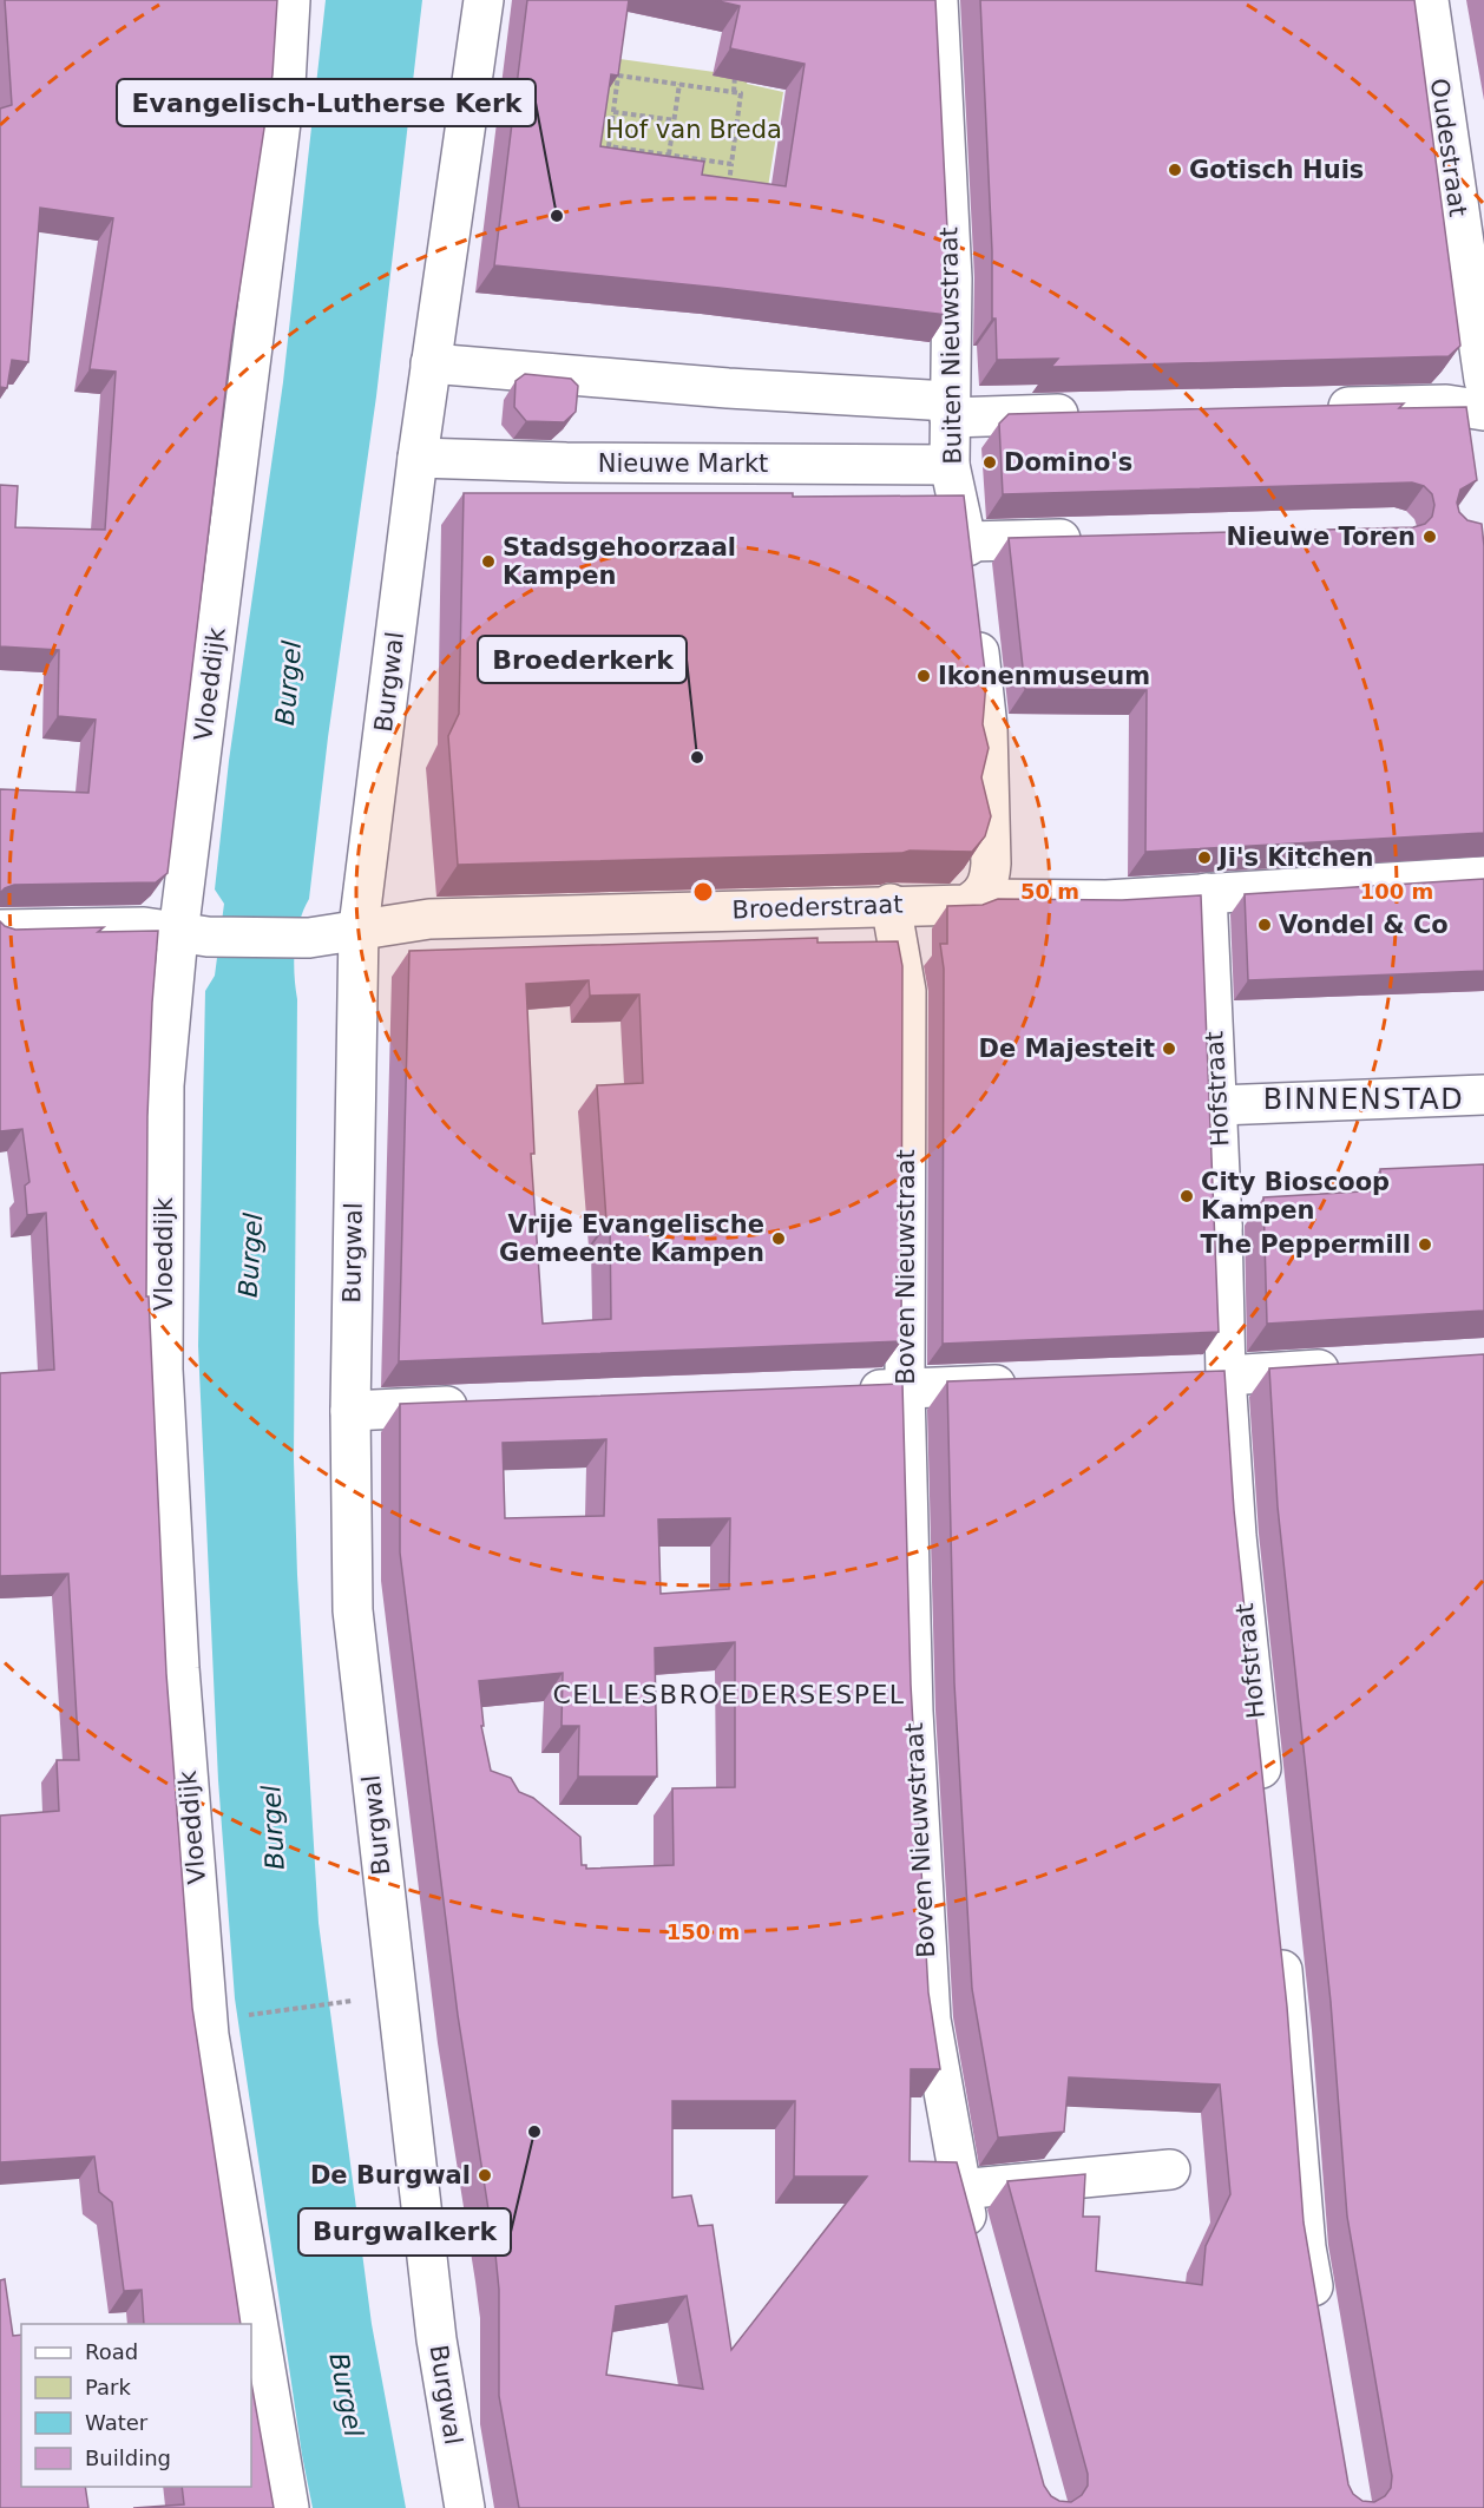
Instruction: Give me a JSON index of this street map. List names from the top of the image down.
{
  "streets": {
    "street": [
      "Oudestraat",
      "Buiten Nieuwstraat",
      "Nieuwe Markt",
      "Burgwal",
      "Vloeddijk",
      "Broederstraat",
      "Hofstraat",
      "Boven Nieuwstraat"
    ]
  },
  "crossings": [
    ["Buiten Nieuwstraat", "Nieuwe Markt"],
    ["Nieuwe Markt", "Burgwal"],
    ["Burgwal", "Broederstraat"],
    ["Vloeddijk", "Broederstraat"],
    ["Broederstraat", "Hofstraat"],
    ["Broederstraat", "Boven Nieuwstraat"]
  ],
  "districts": ["BINNENSTAD", "CELLESBROEDERSESPEL"],
  "water": ["Burgel"],
  "parks": ["Hof van Breda"],
  "places": [
    "Gotisch Huis",
    "Evangelisch-Lutherse Kerk",
    "Domino's",
    "Nieuwe Toren",
    "Stadsgehoorzaal Kampen",
    "Ikonenmuseum",
    "Broederkerk",
    "Ji's Kitchen",
    "Vondel & Co",
    "De Majesteit",
    "City Bioscoop Kampen",
    "Vrije Evangelische Gemeente Kampen",
    "The Peppermill",
    "Burgwalkerk",
    "De Burgwal"
  ],
  "legend": [
    "Road",
    "Park",
    "Water",
    "Building"
  ],
  "rings": ["50 m", "100 m", "150 m"]
}
